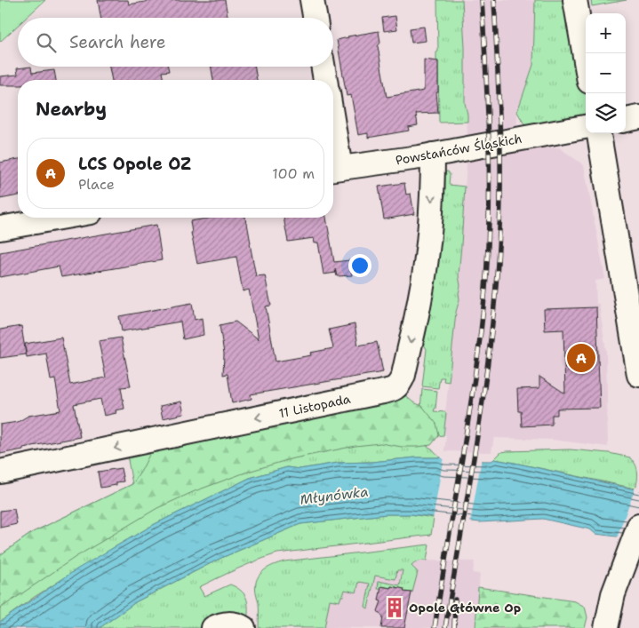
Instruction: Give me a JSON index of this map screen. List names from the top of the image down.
{
  "streets": {
    "street": ["Powstańców Śląskich", "11 Listopada"]
  },
  "crossings": [
    ["Powstańców Śląskich", "11 Listopada"]
  ],
  "one_way": ["11 Listopada"],
  "water": ["Młynówka"],
  "places": {
    "building": ["Opole Główne Op"]
  },
  "page": {
    "map_buttons": ["+", "−"],
    "search": "Search here",
    "heading": "Nearby",
    "list": [
      {
        "mark": "A",
        "name": "LCS Opole OZ",
        "note": "Place",
        "value": "100 m"
      }
    ],
    "pins": "A"
  }
}
